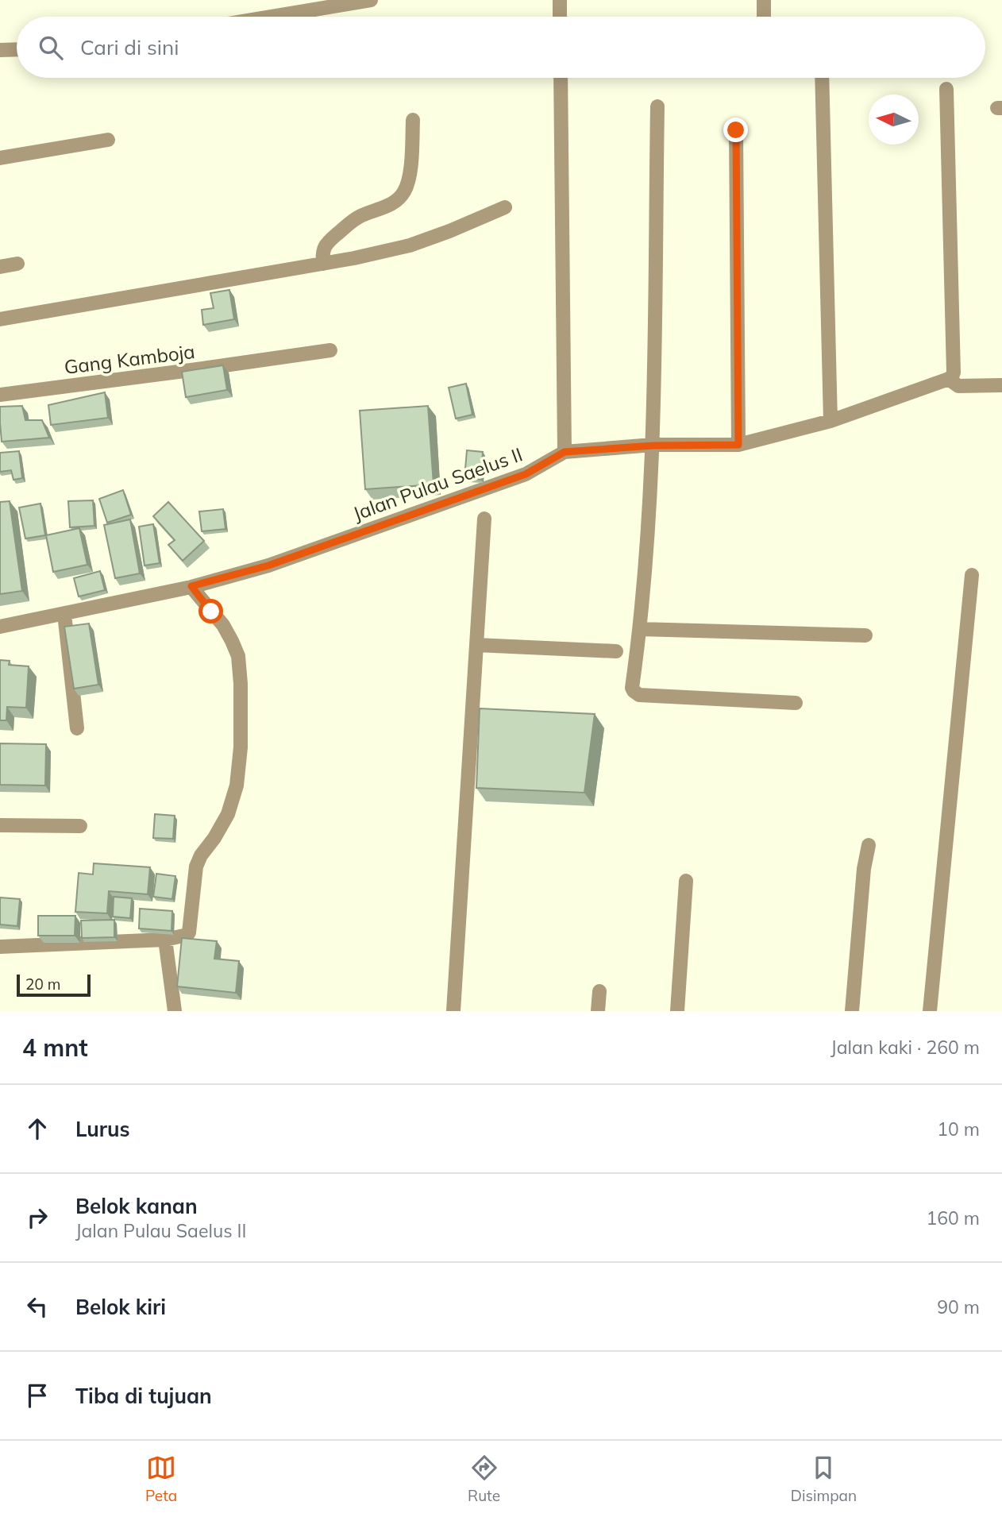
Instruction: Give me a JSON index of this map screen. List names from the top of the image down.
{
  "streets": {
    "street": ["Gang Kamboja", "Jalan Pulau Saelus II"]
  },
  "scale_bar": "20 m",
  "north": "left",
  "page": {
    "search": "Cari di sini",
    "scale": "20 m",
    "heading": ["4 mnt", "Jalan kaki · 260 m"],
    "list": [
      ["Lurus", "10 m"],
      ["Belok kanan", "Jalan Pulau Saelus II", "160 m"],
      ["Belok kiri", "90 m"],
      "Tiba di tujuan"
    ],
    "nav": ["Peta", "Rute", "Disimpan"]
  }
}
